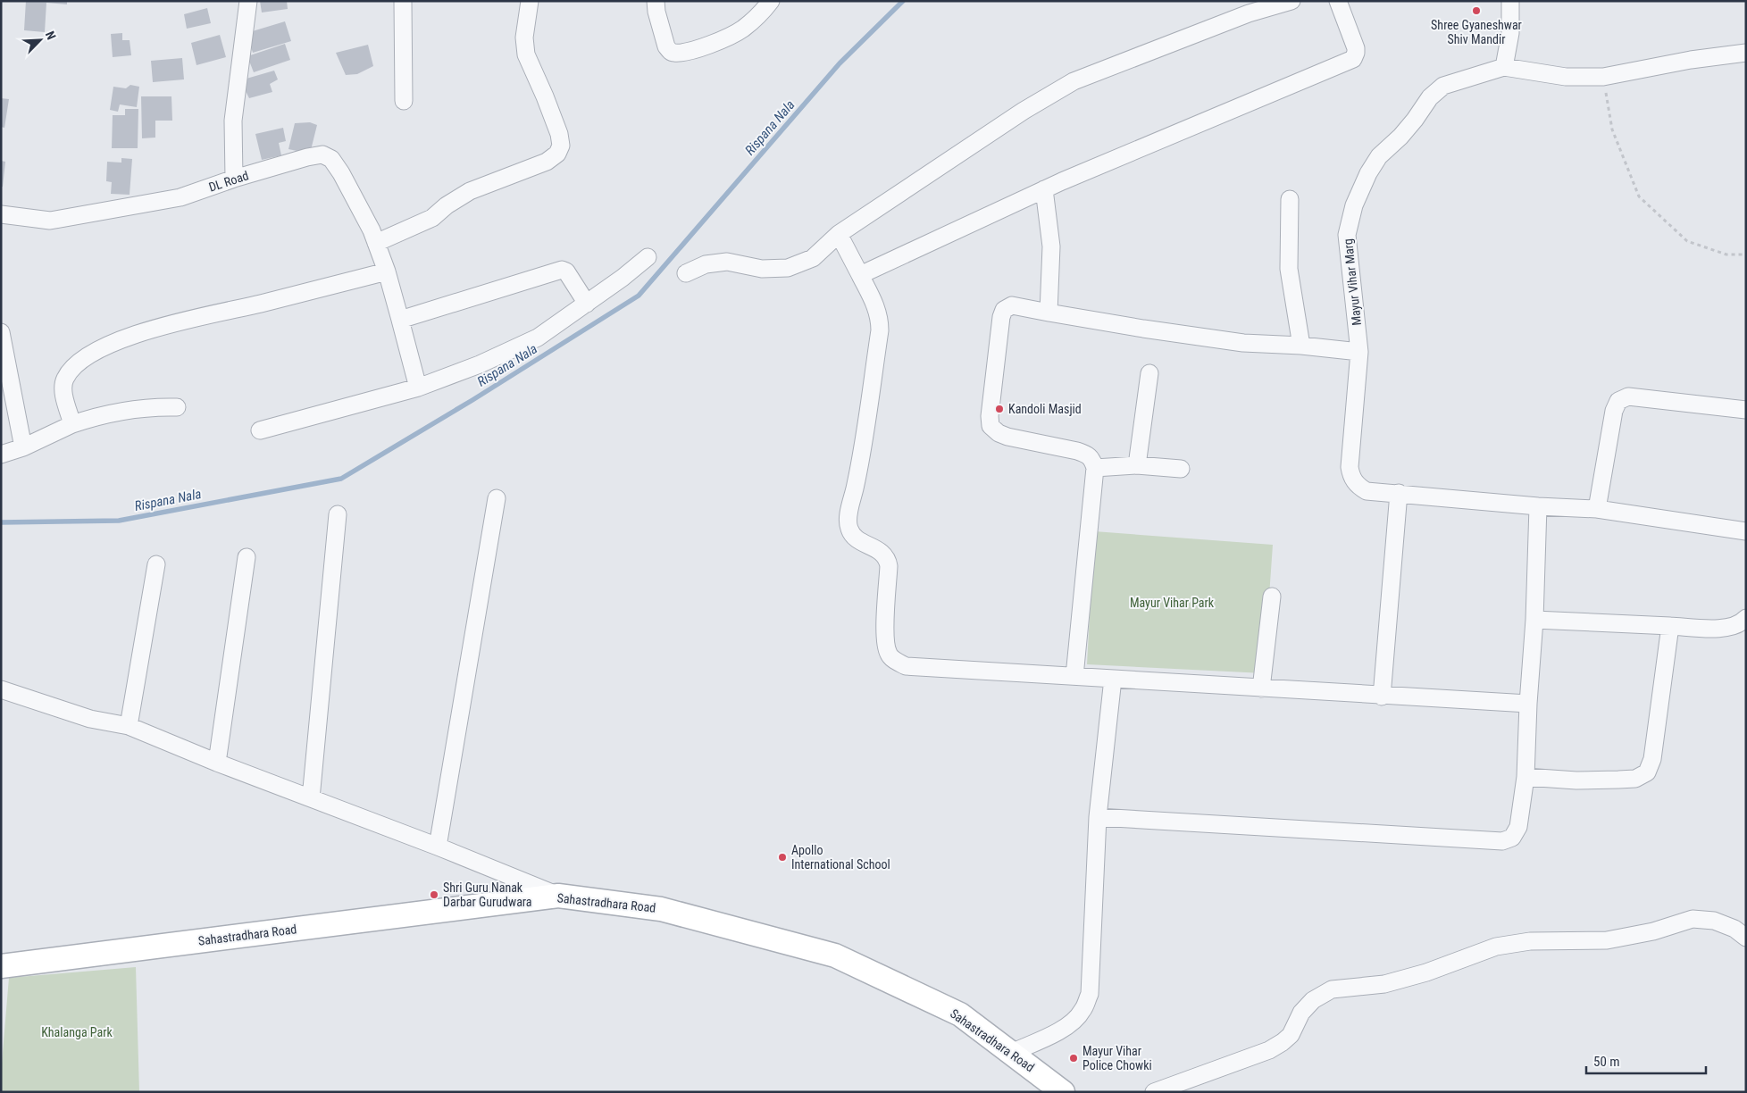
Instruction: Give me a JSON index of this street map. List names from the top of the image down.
{
  "streets": {
    "main road": ["Sahastradhara Road"],
    "street": ["DL Road", "Mayur Vihar Marg"]
  },
  "water": ["Rispana Nala"],
  "parks": ["Mayur Vihar Park", "Khalanga Park"],
  "places": [
    "Shree Gyaneshwar Shiv Mandir",
    "Kandoli Masjid",
    "Apollo International School",
    "Shri Guru Nanak Darbar Gurudwara",
    "Mayur Vihar Police Chowki"
  ],
  "scale_bar": "50 m",
  "north": "top right"
}
